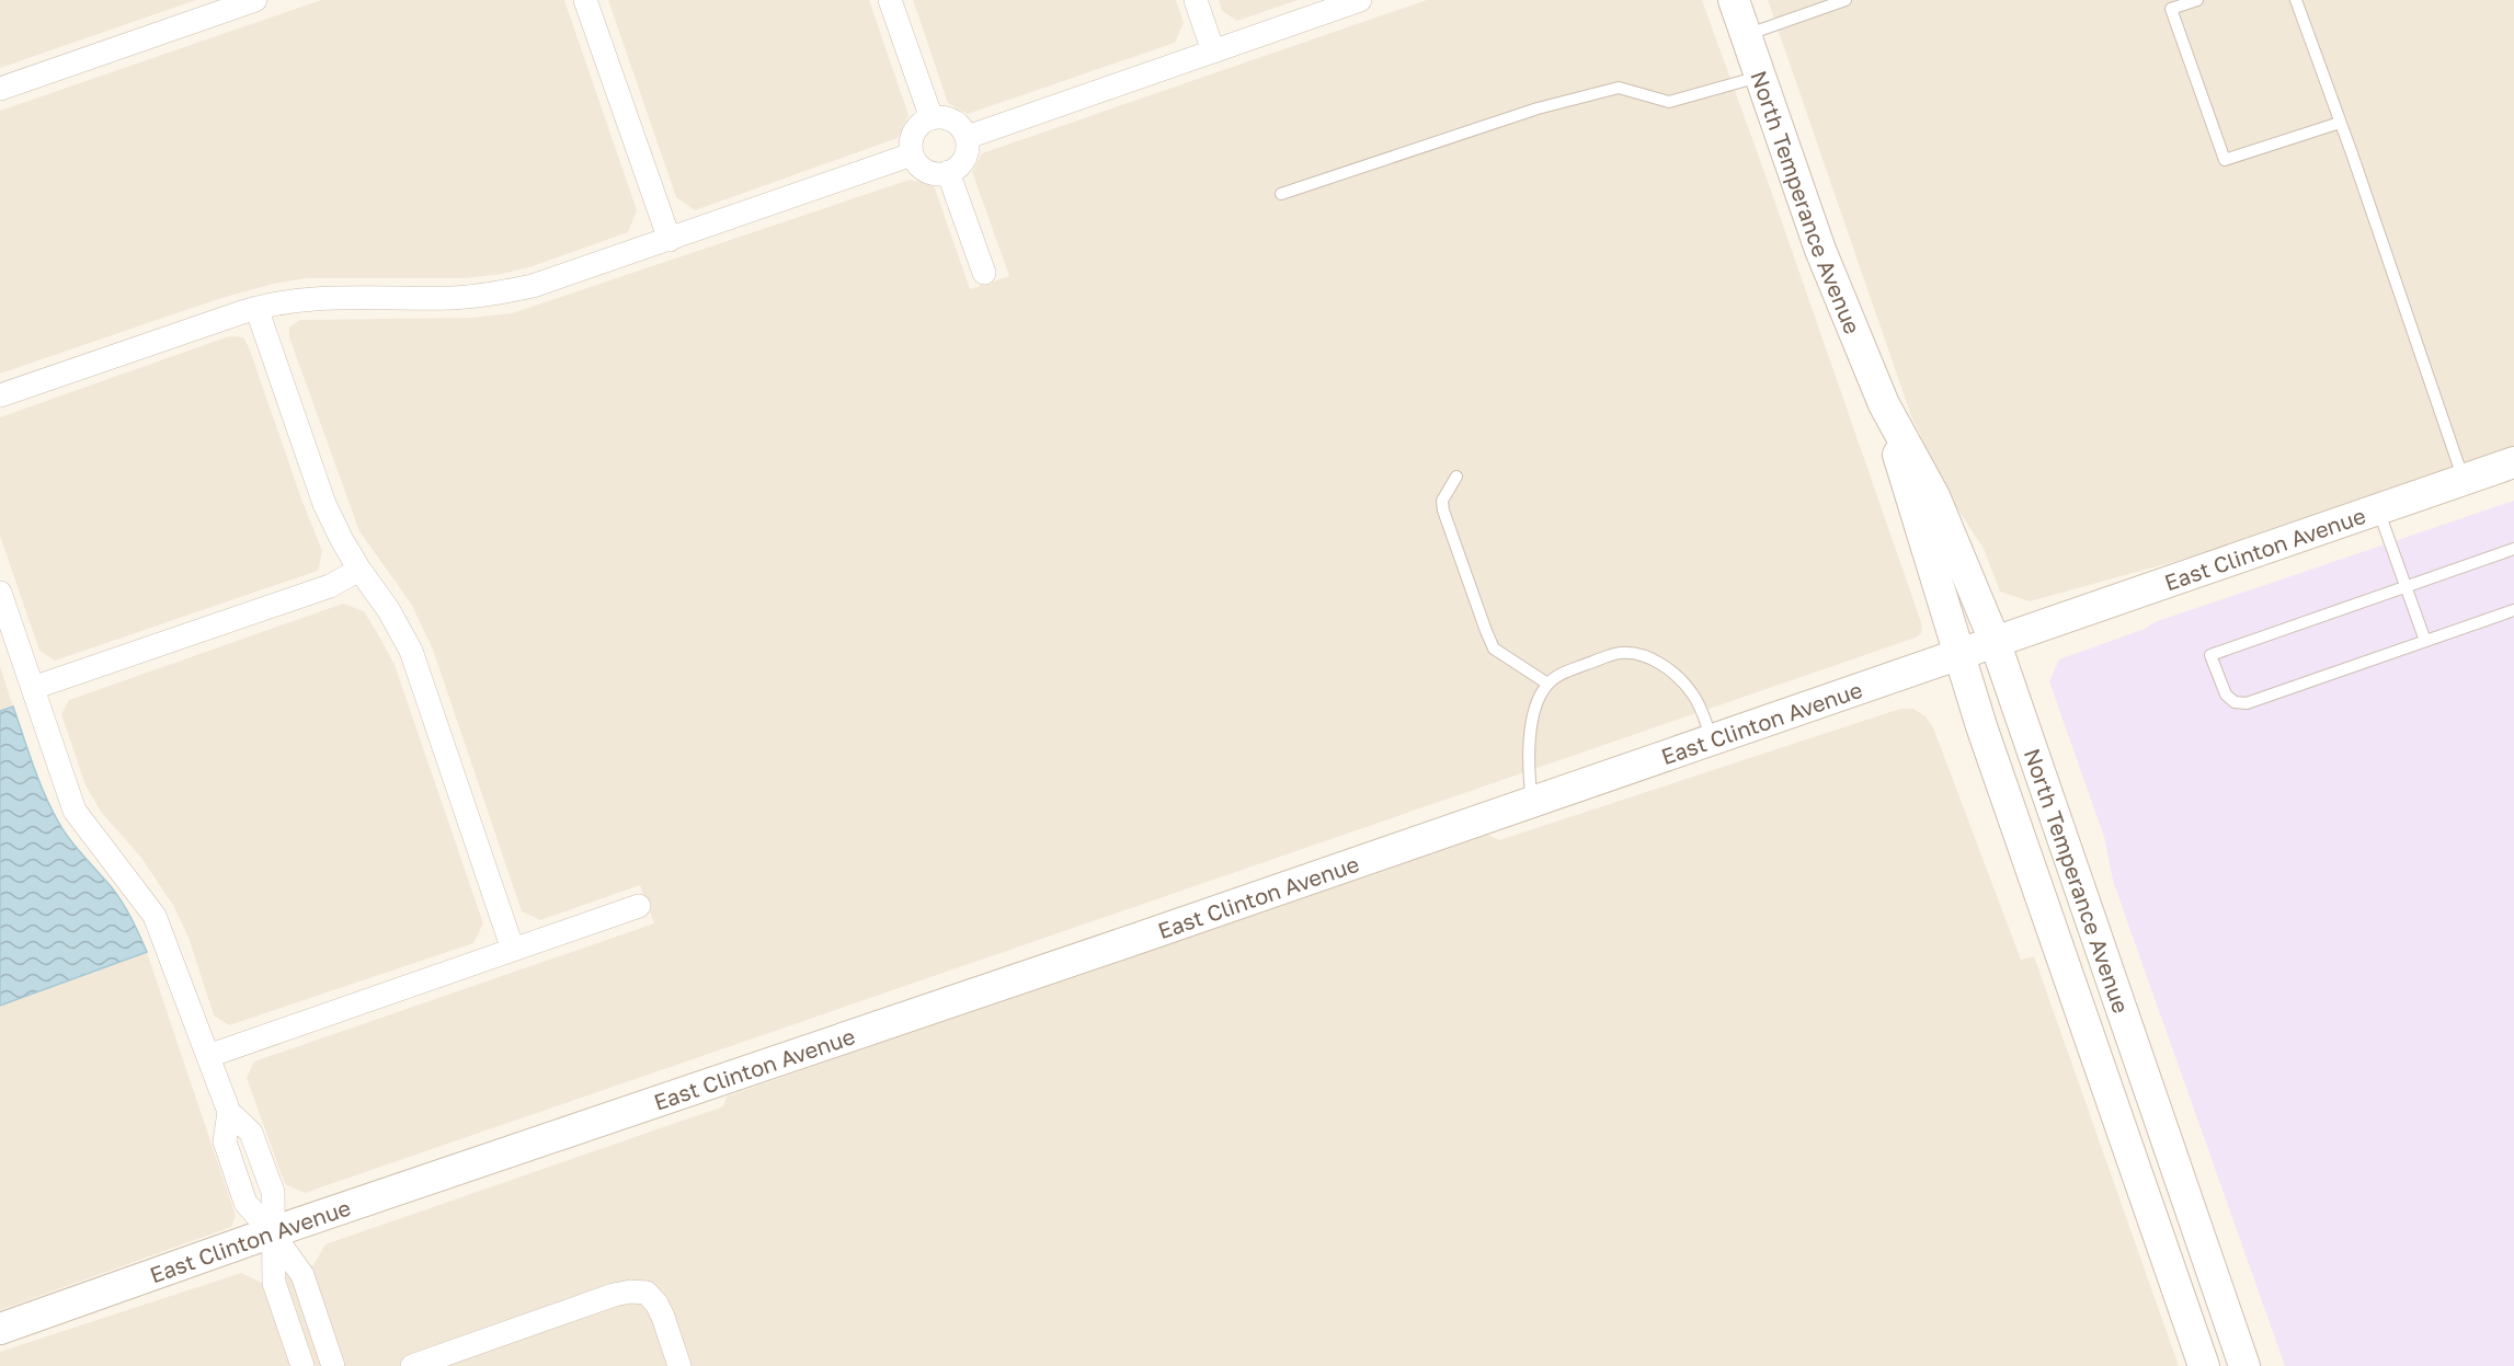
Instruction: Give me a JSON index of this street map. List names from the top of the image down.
{
  "streets": {
    "street": ["North Temperance Avenue", "East Clinton Avenue"]
  },
  "crossings": [
    ["North Temperance Avenue", "East Clinton Avenue"]
  ]
}
